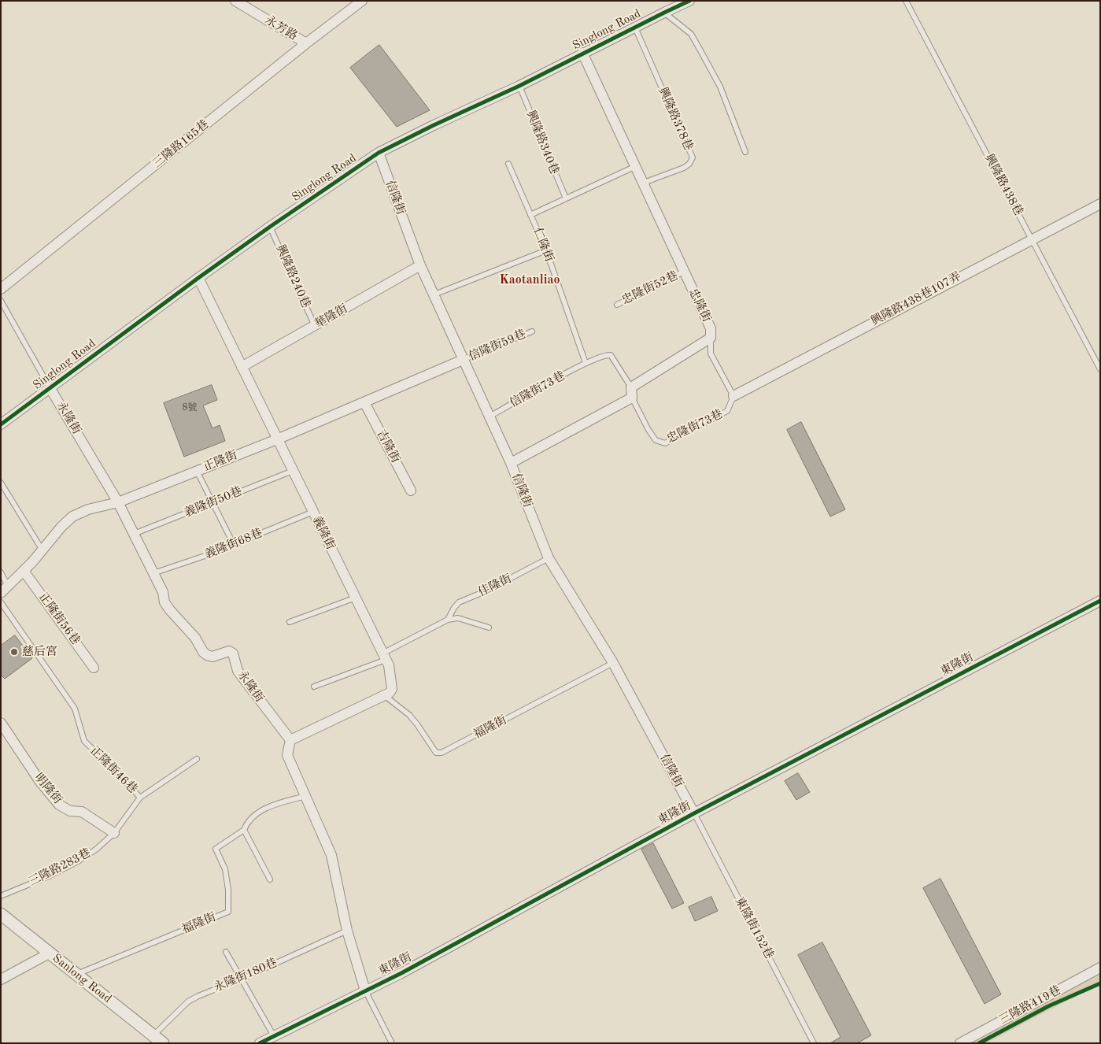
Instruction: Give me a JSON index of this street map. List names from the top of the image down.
{
  "streets": {
    "street": [
      "永芳路",
      "Singlong Road",
      "三隆路165巷",
      "信隆街",
      "興隆路438巷107弄",
      "忠隆街",
      "華隆街",
      "永隆街",
      "吉隆街",
      "正隆街",
      "義隆街",
      "正隆街56巷",
      "東隆街",
      "明隆街",
      "Sanlong Road",
      "三隆路419巷"
    ],
    "lane": [
      "興隆路378巷",
      "興隆路340巷",
      "興隆路438巷",
      "仁隆街",
      "興隆路240巷",
      "忠隆街52巷",
      "信隆街59巷",
      "信隆街73巷",
      "忠隆街73巷",
      "義隆街50巷",
      "義隆街68巷",
      "佳隆街",
      "福隆街",
      "正隆街46巷",
      "三隆路283巷",
      "東隆街152巷",
      "永隆街180巷"
    ]
  },
  "crossings": [
    ["永芳路", "三隆路165巷"],
    ["Singlong Road", "興隆路378巷"],
    ["Singlong Road", "興隆路340巷"],
    ["Singlong Road", "信隆街"],
    ["Singlong Road", "興隆路240巷"],
    ["Singlong Road", "忠隆街"],
    ["Singlong Road", "永隆街"],
    ["Singlong Road", "義隆街"],
    ["興隆路378巷", "忠隆街"],
    ["興隆路340巷", "仁隆街"],
    ["興隆路438巷", "興隆路438巷107弄"],
    ["信隆街", "華隆街"],
    ["信隆街", "信隆街59巷"],
    ["信隆街", "信隆街73巷"],
    ["信隆街", "正隆街"],
    ["信隆街", "佳隆街"],
    ["信隆街", "東隆街"],
    ["信隆街", "福隆街"],
    ["信隆街", "東隆街152巷"],
    ["仁隆街", "忠隆街"],
    ["仁隆街", "信隆街73巷"],
    ["興隆路240巷", "華隆街"],
    ["忠隆街52巷", "忠隆街"],
    ["興隆路438巷107弄", "忠隆街73巷"],
    ["忠隆街", "信隆街73巷"],
    ["忠隆街", "忠隆街73巷"],
    ["華隆街", "義隆街"],
    ["信隆街59巷", "正隆街"],
    ["永隆街", "正隆街"],
    ["永隆街", "義隆街50巷"],
    ["永隆街", "義隆街68巷"],
    ["吉隆街", "正隆街"],
    ["正隆街", "義隆街"],
    ["正隆街", "正隆街56巷"],
    ["義隆街50巷", "義隆街"],
    ["義隆街", "義隆街68巷"],
    ["義隆街", "福隆街"],
    ["東隆街", "東隆街152巷"],
    ["福隆街", "Sanlong Road"],
    ["正隆街46巷", "三隆路283巷"],
    ["明隆街", "三隆路283巷"],
    ["永隆街180巷", "Sanlong Road"]
  ],
  "districts": ["Kaotanliao"],
  "places": ["慈后宮"],
  "house_numbers": ["8號"]
}
